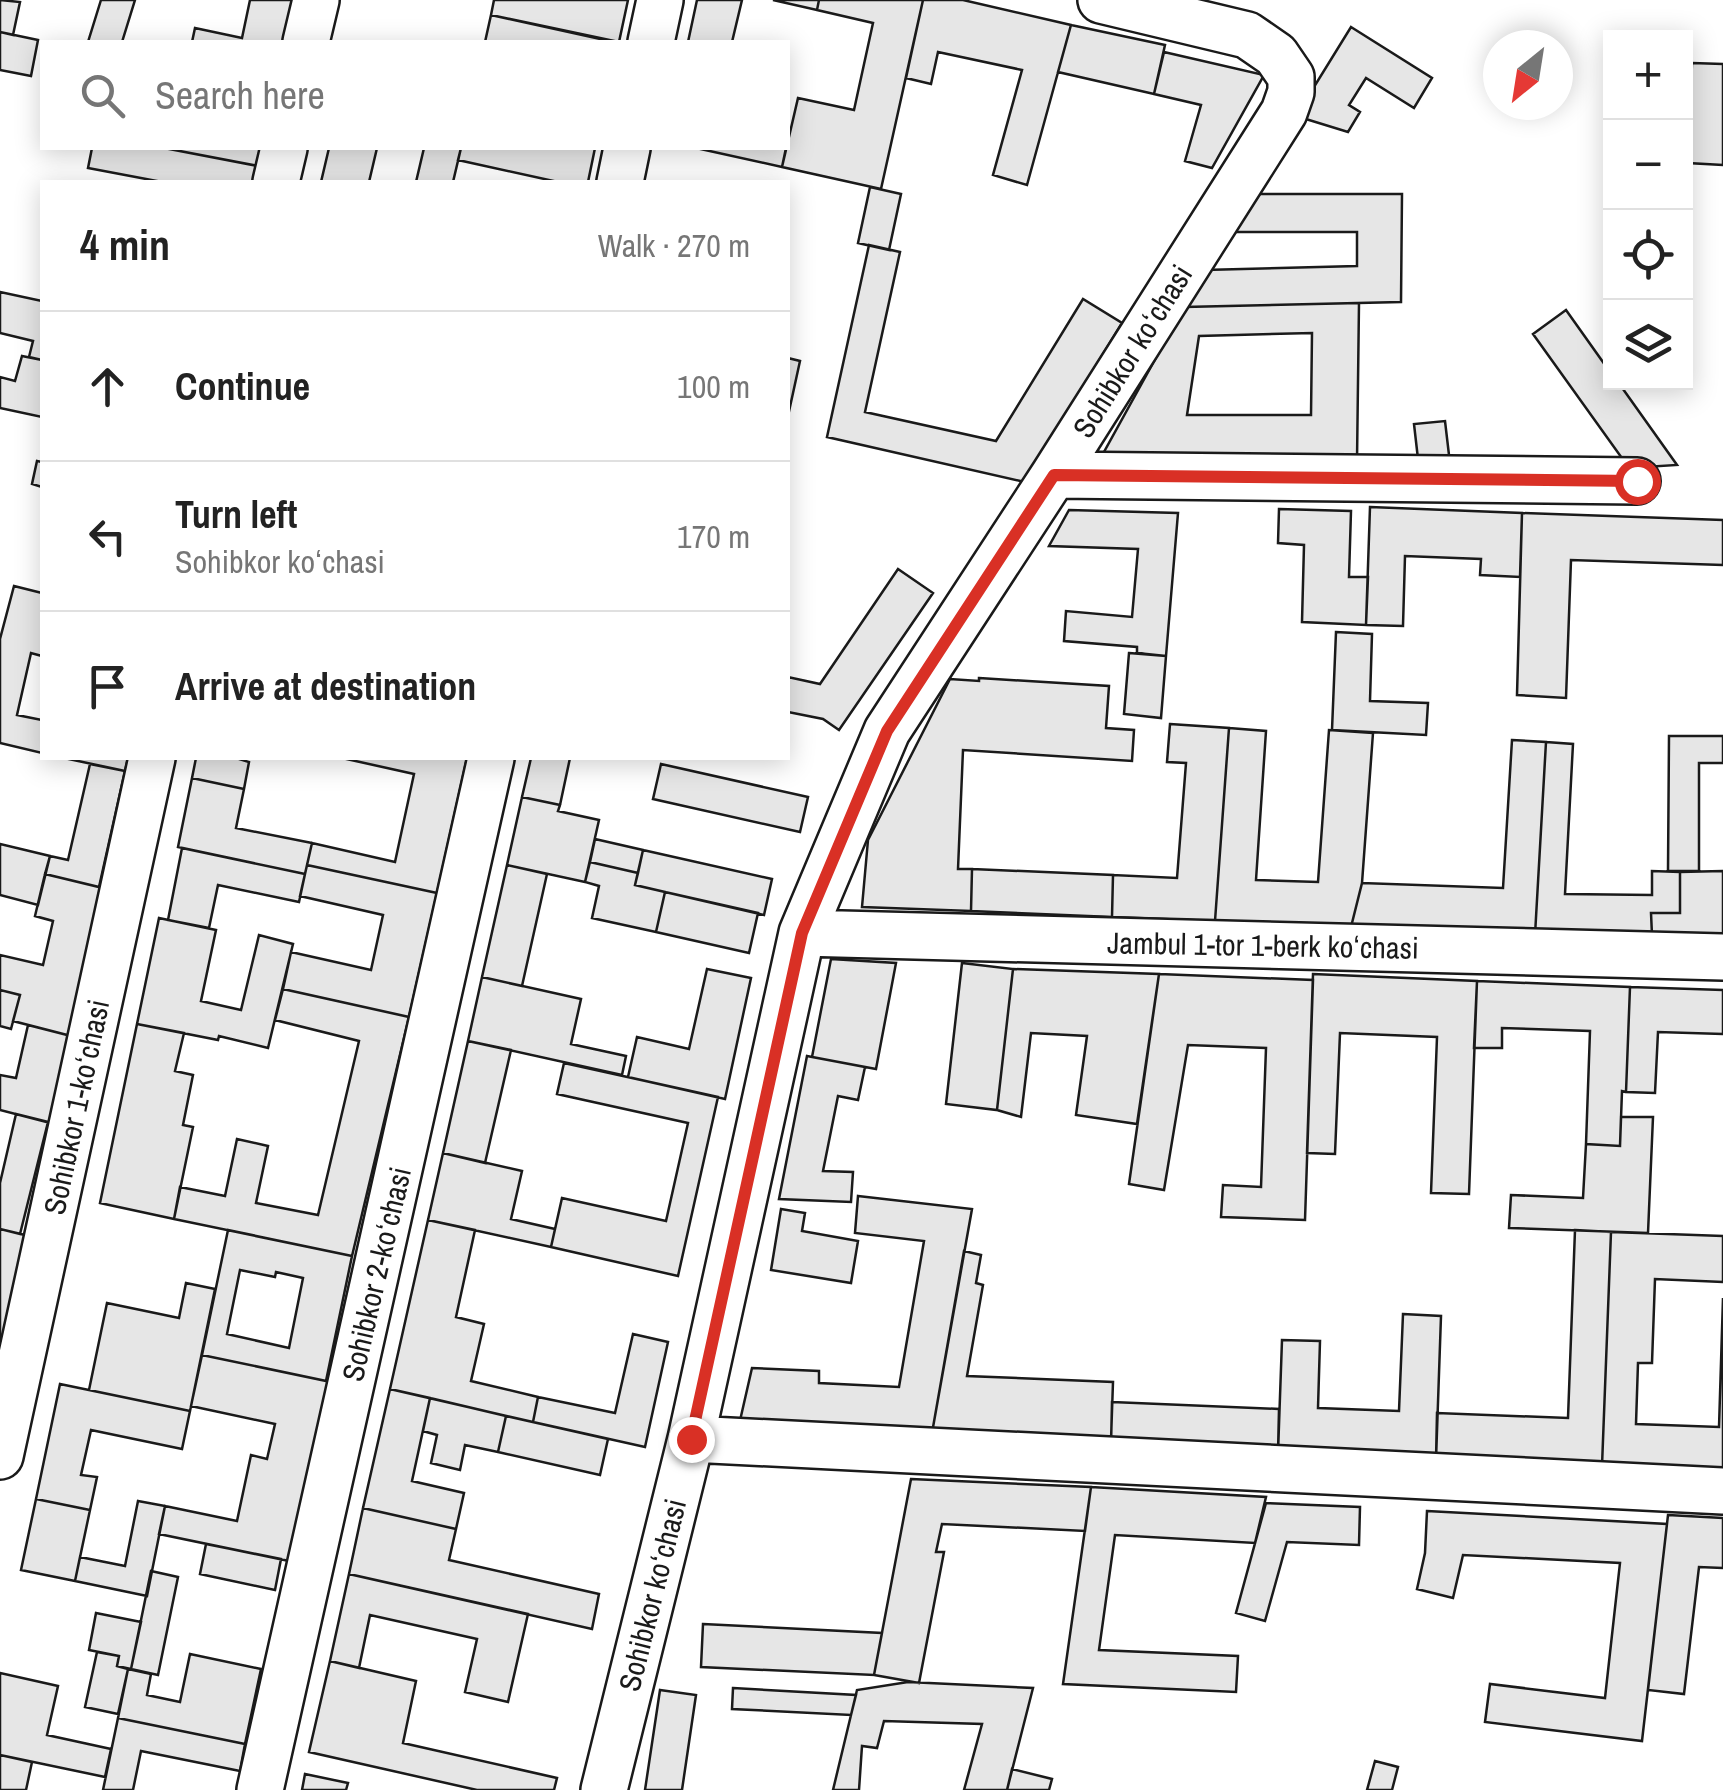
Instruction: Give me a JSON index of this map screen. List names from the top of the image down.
{
  "streets": {
    "street": [
      "Sohibkor koʻchasi",
      "Jambul 1-tor 1-berk koʻchasi",
      "Sohibkor 1-koʻchasi",
      "Sohibkor 2-koʻchasi"
    ]
  },
  "crossings": [
    ["Sohibkor koʻchasi", "Jambul 1-tor 1-berk koʻchasi"]
  ],
  "north": "bottom left",
  "page": {
    "map_buttons": ["+", "−"],
    "search": "Search here",
    "heading": ["4 min", "Walk · 270 m"],
    "list": [
      ["Continue", "100 m"],
      ["Turn left", "Sohibkor koʻchasi", "170 m"],
      "Arrive at destination"
    ]
  }
}
